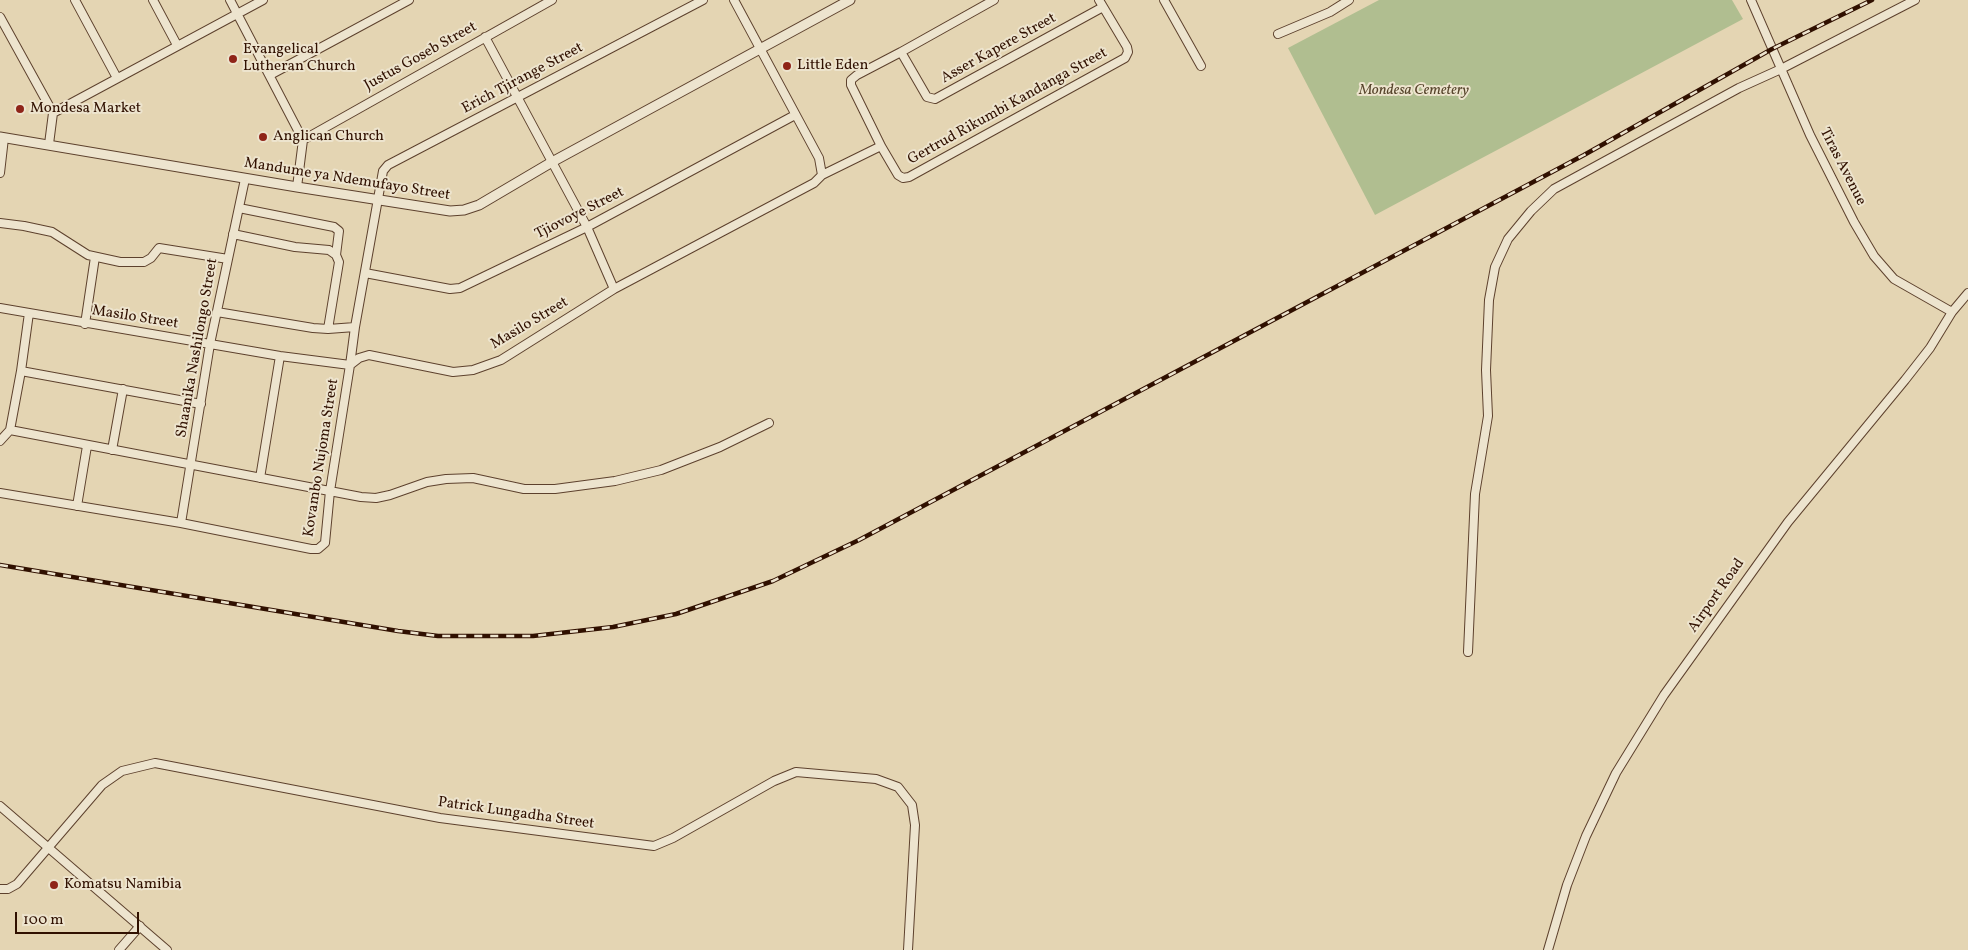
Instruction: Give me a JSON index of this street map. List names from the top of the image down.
{
  "streets": {
    "street": [
      "Asser Kapere Street",
      "Justus Goseb Street",
      "Erich Tjirange Street",
      "Gertrud Rikumbi Kandanga Street",
      "Tiras Avenue",
      "Mandume ya Ndemufayo Street",
      "Tjiovoye Street",
      "Masilo Street",
      "Shaanika Nashilongo Street",
      "Kovambo Nujoma Street",
      "Airport Road",
      "Patrick Lungadha Street"
    ]
  },
  "crossings": [
    ["Asser Kapere Street", "Gertrud Rikumbi Kandanga Street"],
    ["Erich Tjirange Street", "Mandume ya Ndemufayo Street"],
    ["Erich Tjirange Street", "Kovambo Nujoma Street"],
    ["Gertrud Rikumbi Kandanga Street", "Masilo Street"],
    ["Tiras Avenue", "Airport Road"],
    ["Mandume ya Ndemufayo Street", "Shaanika Nashilongo Street"],
    ["Mandume ya Ndemufayo Street", "Kovambo Nujoma Street"],
    ["Tjiovoye Street", "Kovambo Nujoma Street"],
    ["Masilo Street", "Shaanika Nashilongo Street"],
    ["Masilo Street", "Kovambo Nujoma Street"],
    ["Shaanika Nashilongo Street", "Kovambo Nujoma Street"]
  ],
  "parks": ["Mondesa Cemetery"],
  "places": [
    "Evangelical Lutheran Church",
    "Little Eden",
    "Mondesa Market",
    "Anglican Church",
    "Komatsu Namibia"
  ],
  "scale_bar": "100 m"
}
